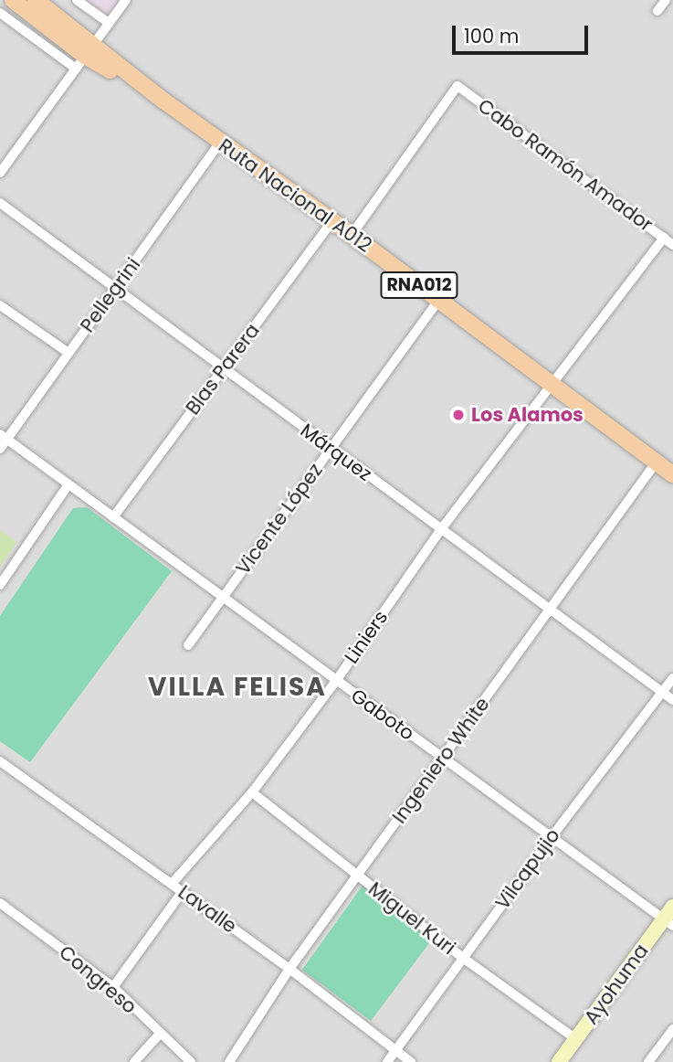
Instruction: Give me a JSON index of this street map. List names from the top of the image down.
{
  "streets": {
    "main road": ["Ruta Nacional A012", "RNA012"],
    "street": [
      "Cabo Ramón Amador",
      "Pellegrini",
      "Blas Parera",
      "Márquez",
      "Vicente López",
      "Liniers",
      "Gaboto",
      "Ingeniero White",
      "Vilcapujio",
      "Lavalle",
      "Miguel Kuri",
      "Congreso",
      "Ayohuma"
    ]
  },
  "crossings": [
    ["Cabo Ramón Amador", "Ruta Nacional A012"],
    ["Cabo Ramón Amador", "Liniers"],
    ["Ruta Nacional A012", "Pellegrini"],
    ["Ruta Nacional A012", "Blas Parera"],
    ["Ruta Nacional A012", "Vicente López"],
    ["Ruta Nacional A012", "Liniers"],
    ["Ruta Nacional A012", "Ingeniero White"],
    ["Pellegrini", "Márquez"],
    ["Pellegrini", "Gaboto"],
    ["Blas Parera", "Márquez"],
    ["Blas Parera", "Gaboto"],
    ["Márquez", "Vicente López"],
    ["Márquez", "Liniers"],
    ["Márquez", "Ingeniero White"],
    ["Márquez", "Vilcapujio"],
    ["Vicente López", "Gaboto"],
    ["Liniers", "Gaboto"],
    ["Liniers", "Lavalle"],
    ["Liniers", "Miguel Kuri"],
    ["Gaboto", "Ingeniero White"],
    ["Gaboto", "Vilcapujio"],
    ["Gaboto", "Ayohuma"],
    ["Ingeniero White", "Lavalle"],
    ["Ingeniero White", "Miguel Kuri"],
    ["Vilcapujio", "Lavalle"],
    ["Vilcapujio", "Miguel Kuri"],
    ["Miguel Kuri", "Ayohuma"]
  ],
  "districts": ["VILLA FELISA"],
  "places": ["Los Alamos"],
  "scale_bar": "100 m"
}
